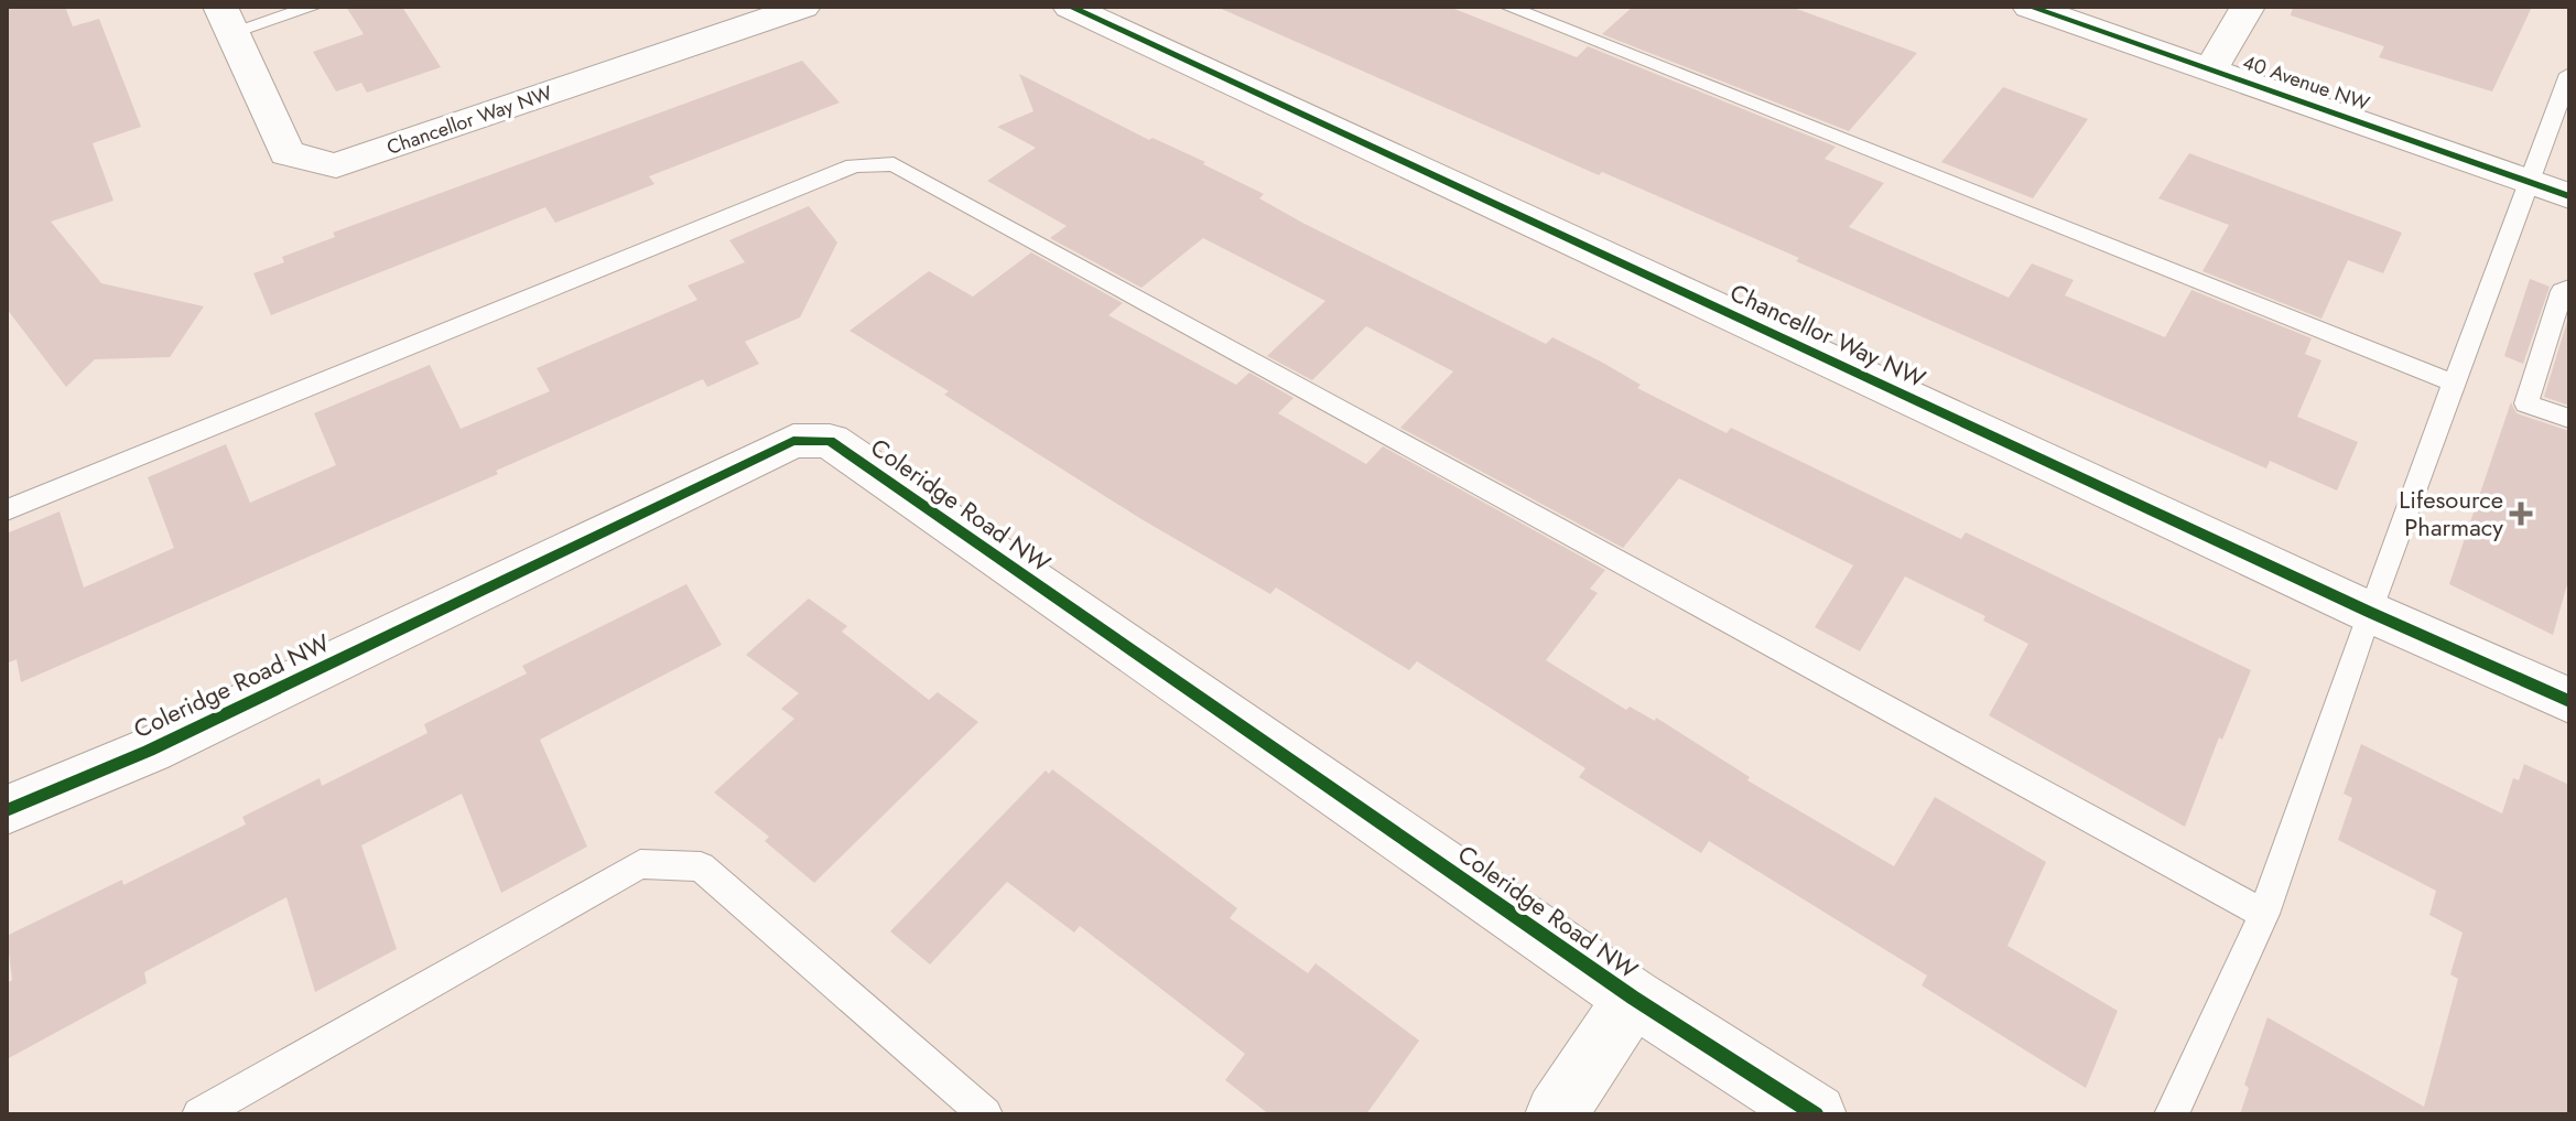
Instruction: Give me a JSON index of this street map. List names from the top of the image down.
{
  "streets": {
    "street": ["40 Avenue NW", "Chancellor Way NW", "Coleridge Road NW"]
  },
  "places": {
    "health": ["Lifesource Pharmacy"]
  }
}
